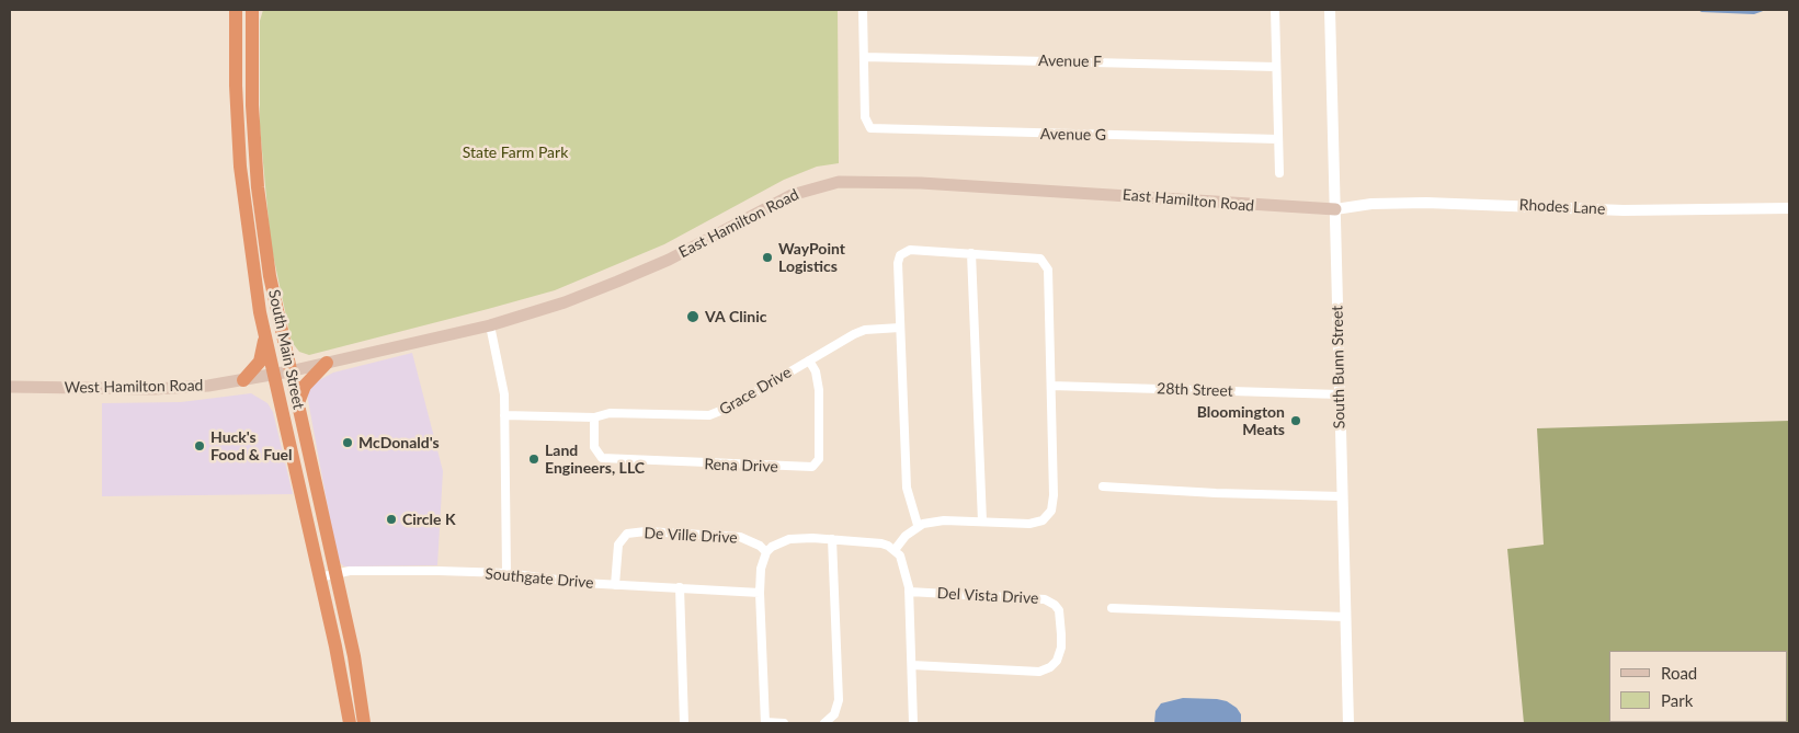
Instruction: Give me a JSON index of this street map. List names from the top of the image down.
{
  "streets": {
    "highway": ["South Main Street"],
    "main road": ["East Hamilton Road", "West Hamilton Road"],
    "street": [
      "Avenue F",
      "Avenue G",
      "Rhodes Lane",
      "South Bunn Street",
      "28th Street",
      "Grace Drive",
      "Rena Drive",
      "De Ville Drive",
      "Southgate Drive",
      "Del Vista Drive"
    ]
  },
  "crossings": [
    ["Avenue F", "Avenue G"],
    ["East Hamilton Road", "Rhodes Lane"],
    ["East Hamilton Road", "South Main Street"],
    ["East Hamilton Road", "South Bunn Street"],
    ["East Hamilton Road", "West Hamilton Road"],
    ["Rhodes Lane", "South Bunn Street"],
    ["South Main Street", "West Hamilton Road"],
    ["South Main Street", "Southgate Drive"],
    ["South Bunn Street", "28th Street"],
    ["Grace Drive", "Rena Drive"],
    ["De Ville Drive", "Southgate Drive"]
  ],
  "parks": ["State Farm Park"],
  "places": [
    "WayPoint Logistics",
    "VA Clinic",
    "Bloomington Meats",
    "McDonald's",
    "Huck's Food & Fuel",
    "Land Engineers, LLC",
    "Circle K"
  ],
  "legend": ["Road", "Park"]
}
